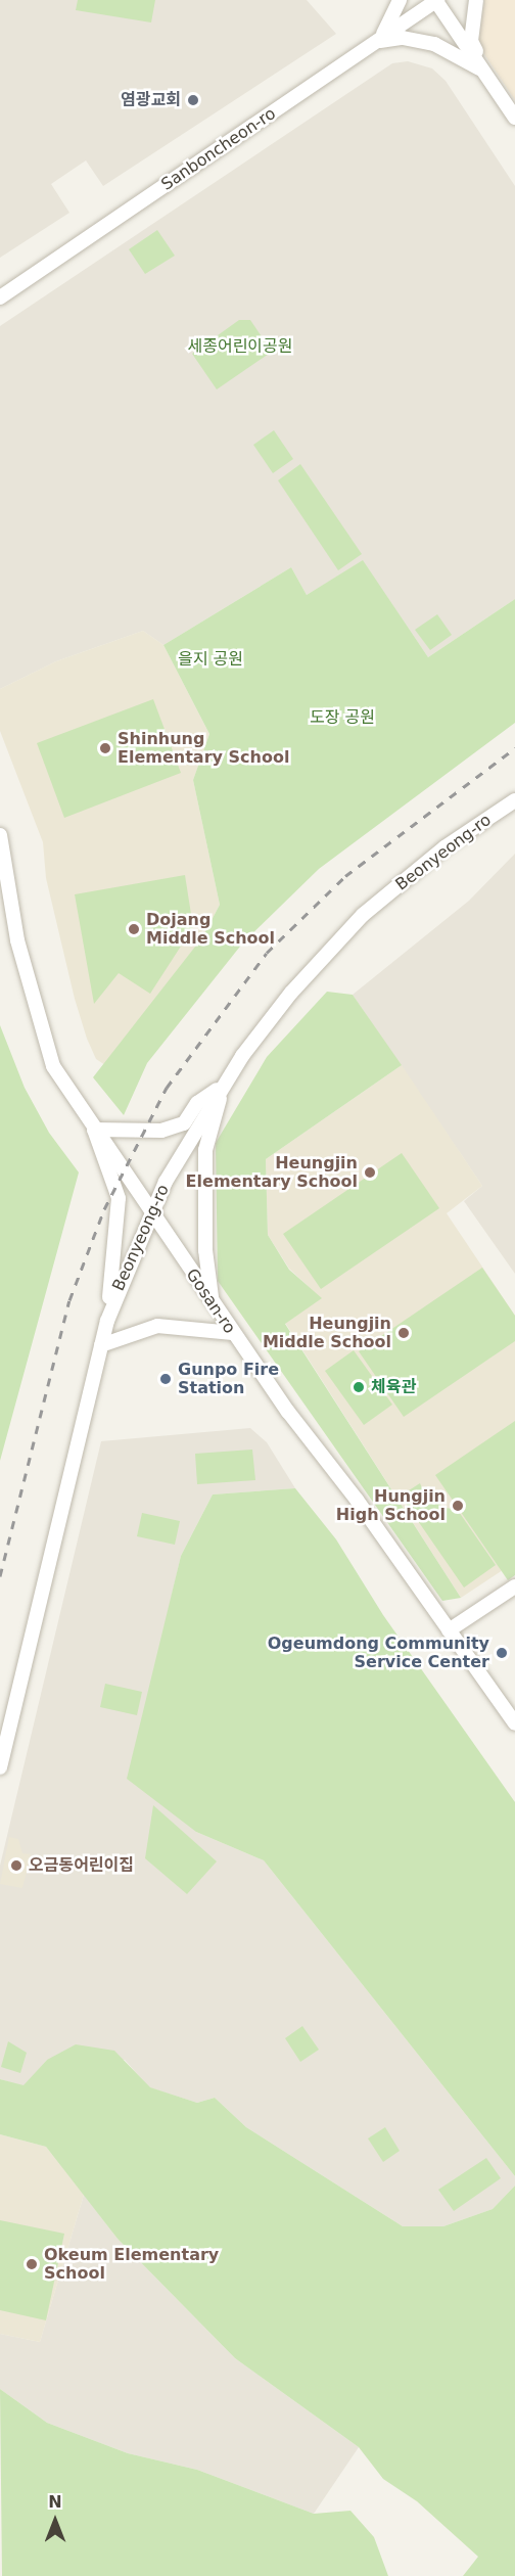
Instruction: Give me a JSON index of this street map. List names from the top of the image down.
{
  "streets": {
    "street": ["Sanboncheon-ro", "Beonyeong-ro", "Gosan-ro"]
  },
  "crossings": [
    ["Beonyeong-ro", "Gosan-ro"]
  ],
  "parks": ["세종어린이공원", "을지 공원", "도장 공원"],
  "places": [
    "염광교회",
    "Shinhung Elementary School",
    "Dojang Middle School",
    "Heungjin Elementary School",
    "Heungjin Middle School",
    "Gunpo Fire Station",
    "체육관",
    "Hungjin High School",
    "Ogeumdong Community Service Center",
    "오금동어린이집",
    "Okeum Elementary School"
  ],
  "north": "top"
}
